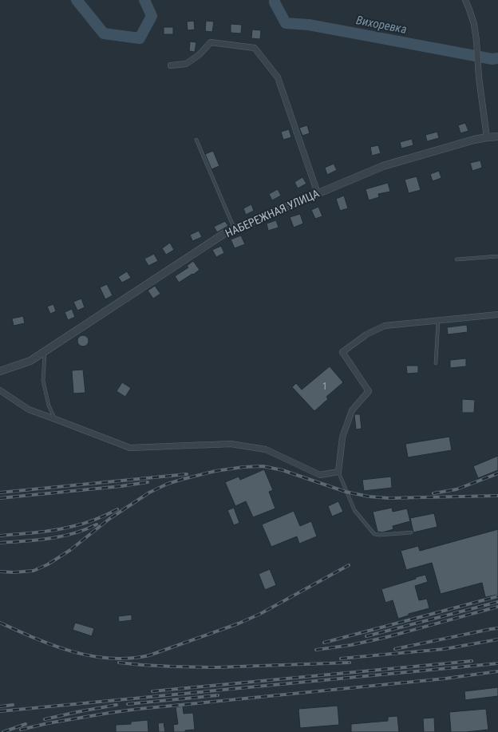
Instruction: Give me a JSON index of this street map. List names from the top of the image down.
{
  "streets": {
    "street": ["НАБЕРЕЖНАЯ УЛИЦА"]
  },
  "water": ["Вихоревка"],
  "house_numbers": ["1"]
}
